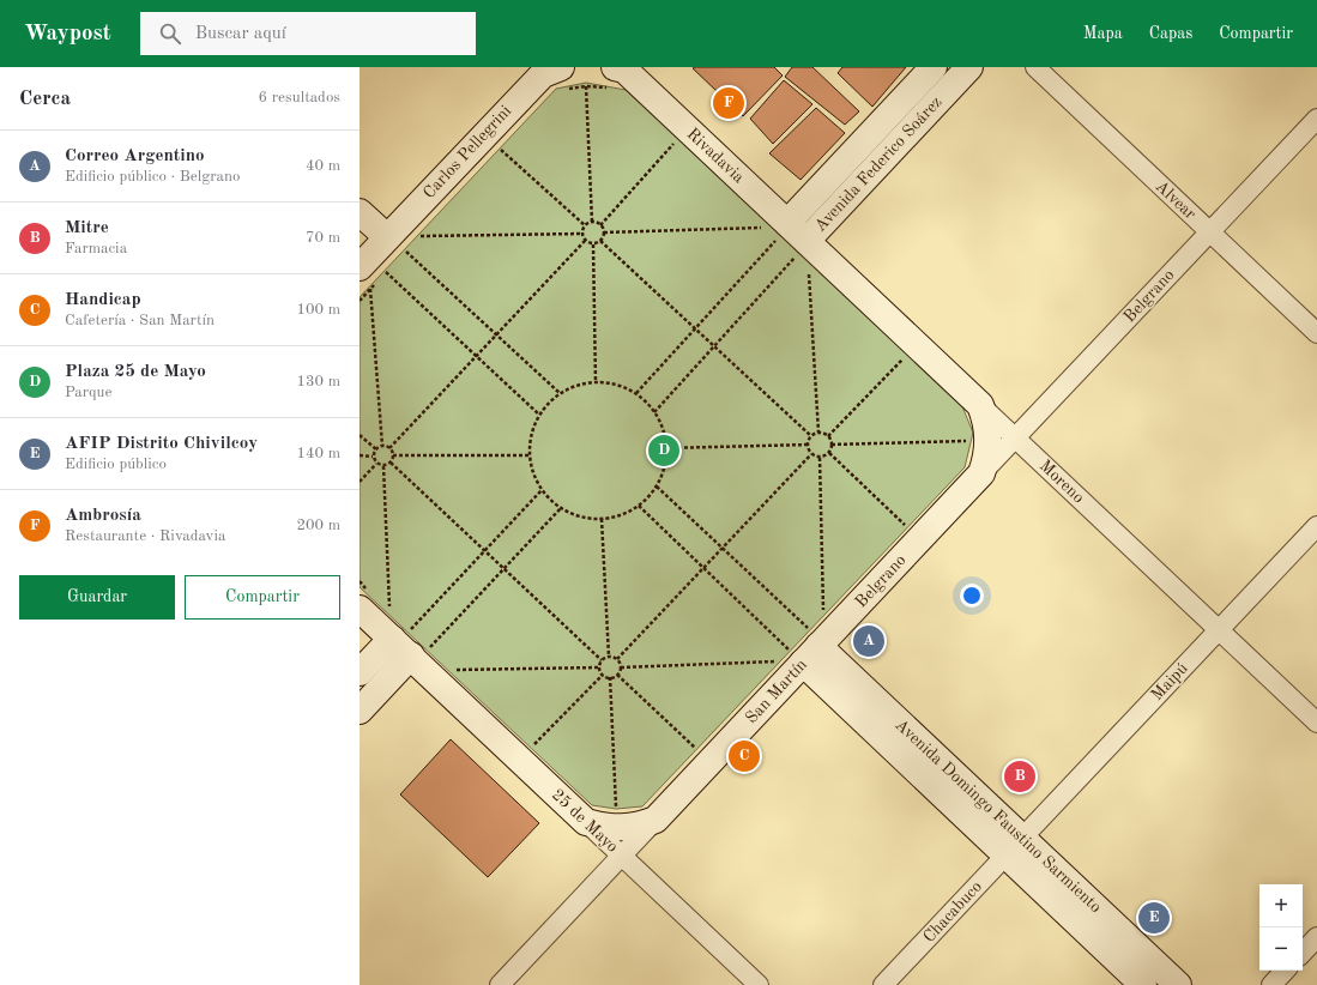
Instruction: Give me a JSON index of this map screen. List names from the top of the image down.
{
  "streets": {
    "main road": [
      "Carlos Pellegrini",
      "Rivadavia",
      "Avenida Federico Soárez",
      "Belgrano",
      "Moreno",
      "San Martín",
      "Avenida Domingo Faustino Sarmiento",
      "25 de Mayo"
    ],
    "street": ["Alvear", "Maipú", "Chacabuco"]
  },
  "crossings": [
    ["Rivadavia", "Avenida Federico Soárez"],
    ["Rivadavia", "Moreno"],
    ["Avenida Federico Soárez", "Moreno"],
    ["Alvear", "Belgrano"],
    ["Belgrano", "Moreno"],
    ["Belgrano", "San Martín"],
    ["Belgrano", "Avenida Domingo Faustino Sarmiento"],
    ["Moreno", "Maipú"],
    ["Maipú", "Avenida Domingo Faustino Sarmiento"],
    ["Maipú", "Chacabuco"],
    ["San Martín", "Avenida Domingo Faustino Sarmiento"],
    ["San Martín", "25 de Mayo"],
    ["Avenida Domingo Faustino Sarmiento", "Chacabuco"]
  ],
  "page": {
    "header": "Waypost",
    "search": "Buscar aquí",
    "nav": ["Mapa", "Capas", "Compartir"],
    "heading": ["Cerca", "6 resultados"],
    "pins": [
      "F",
      "D",
      "A",
      "C",
      "B",
      "E"
    ],
    "list": [
      {
        "mark": "A",
        "name": "Correo Argentino",
        "note": "Edificio público · Belgrano",
        "value": "40 m"
      },
      {
        "mark": "B",
        "name": "Mitre",
        "note": "Farmacia",
        "value": "70 m"
      },
      {
        "mark": "C",
        "name": "Handicap",
        "note": "Cafetería · San Martín",
        "value": "100 m"
      },
      {
        "mark": "D",
        "name": "Plaza 25 de Mayo",
        "note": "Parque",
        "value": "130 m"
      },
      {
        "mark": "E",
        "name": "AFIP Distrito Chivilcoy",
        "note": "Edificio público",
        "value": "140 m"
      },
      {
        "mark": "F",
        "name": "Ambrosía",
        "note": "Restaurante · Rivadavia",
        "value": "200 m"
      }
    ],
    "buttons": ["Guardar", "Compartir"],
    "map_buttons": ["+", "−"]
  }
}
